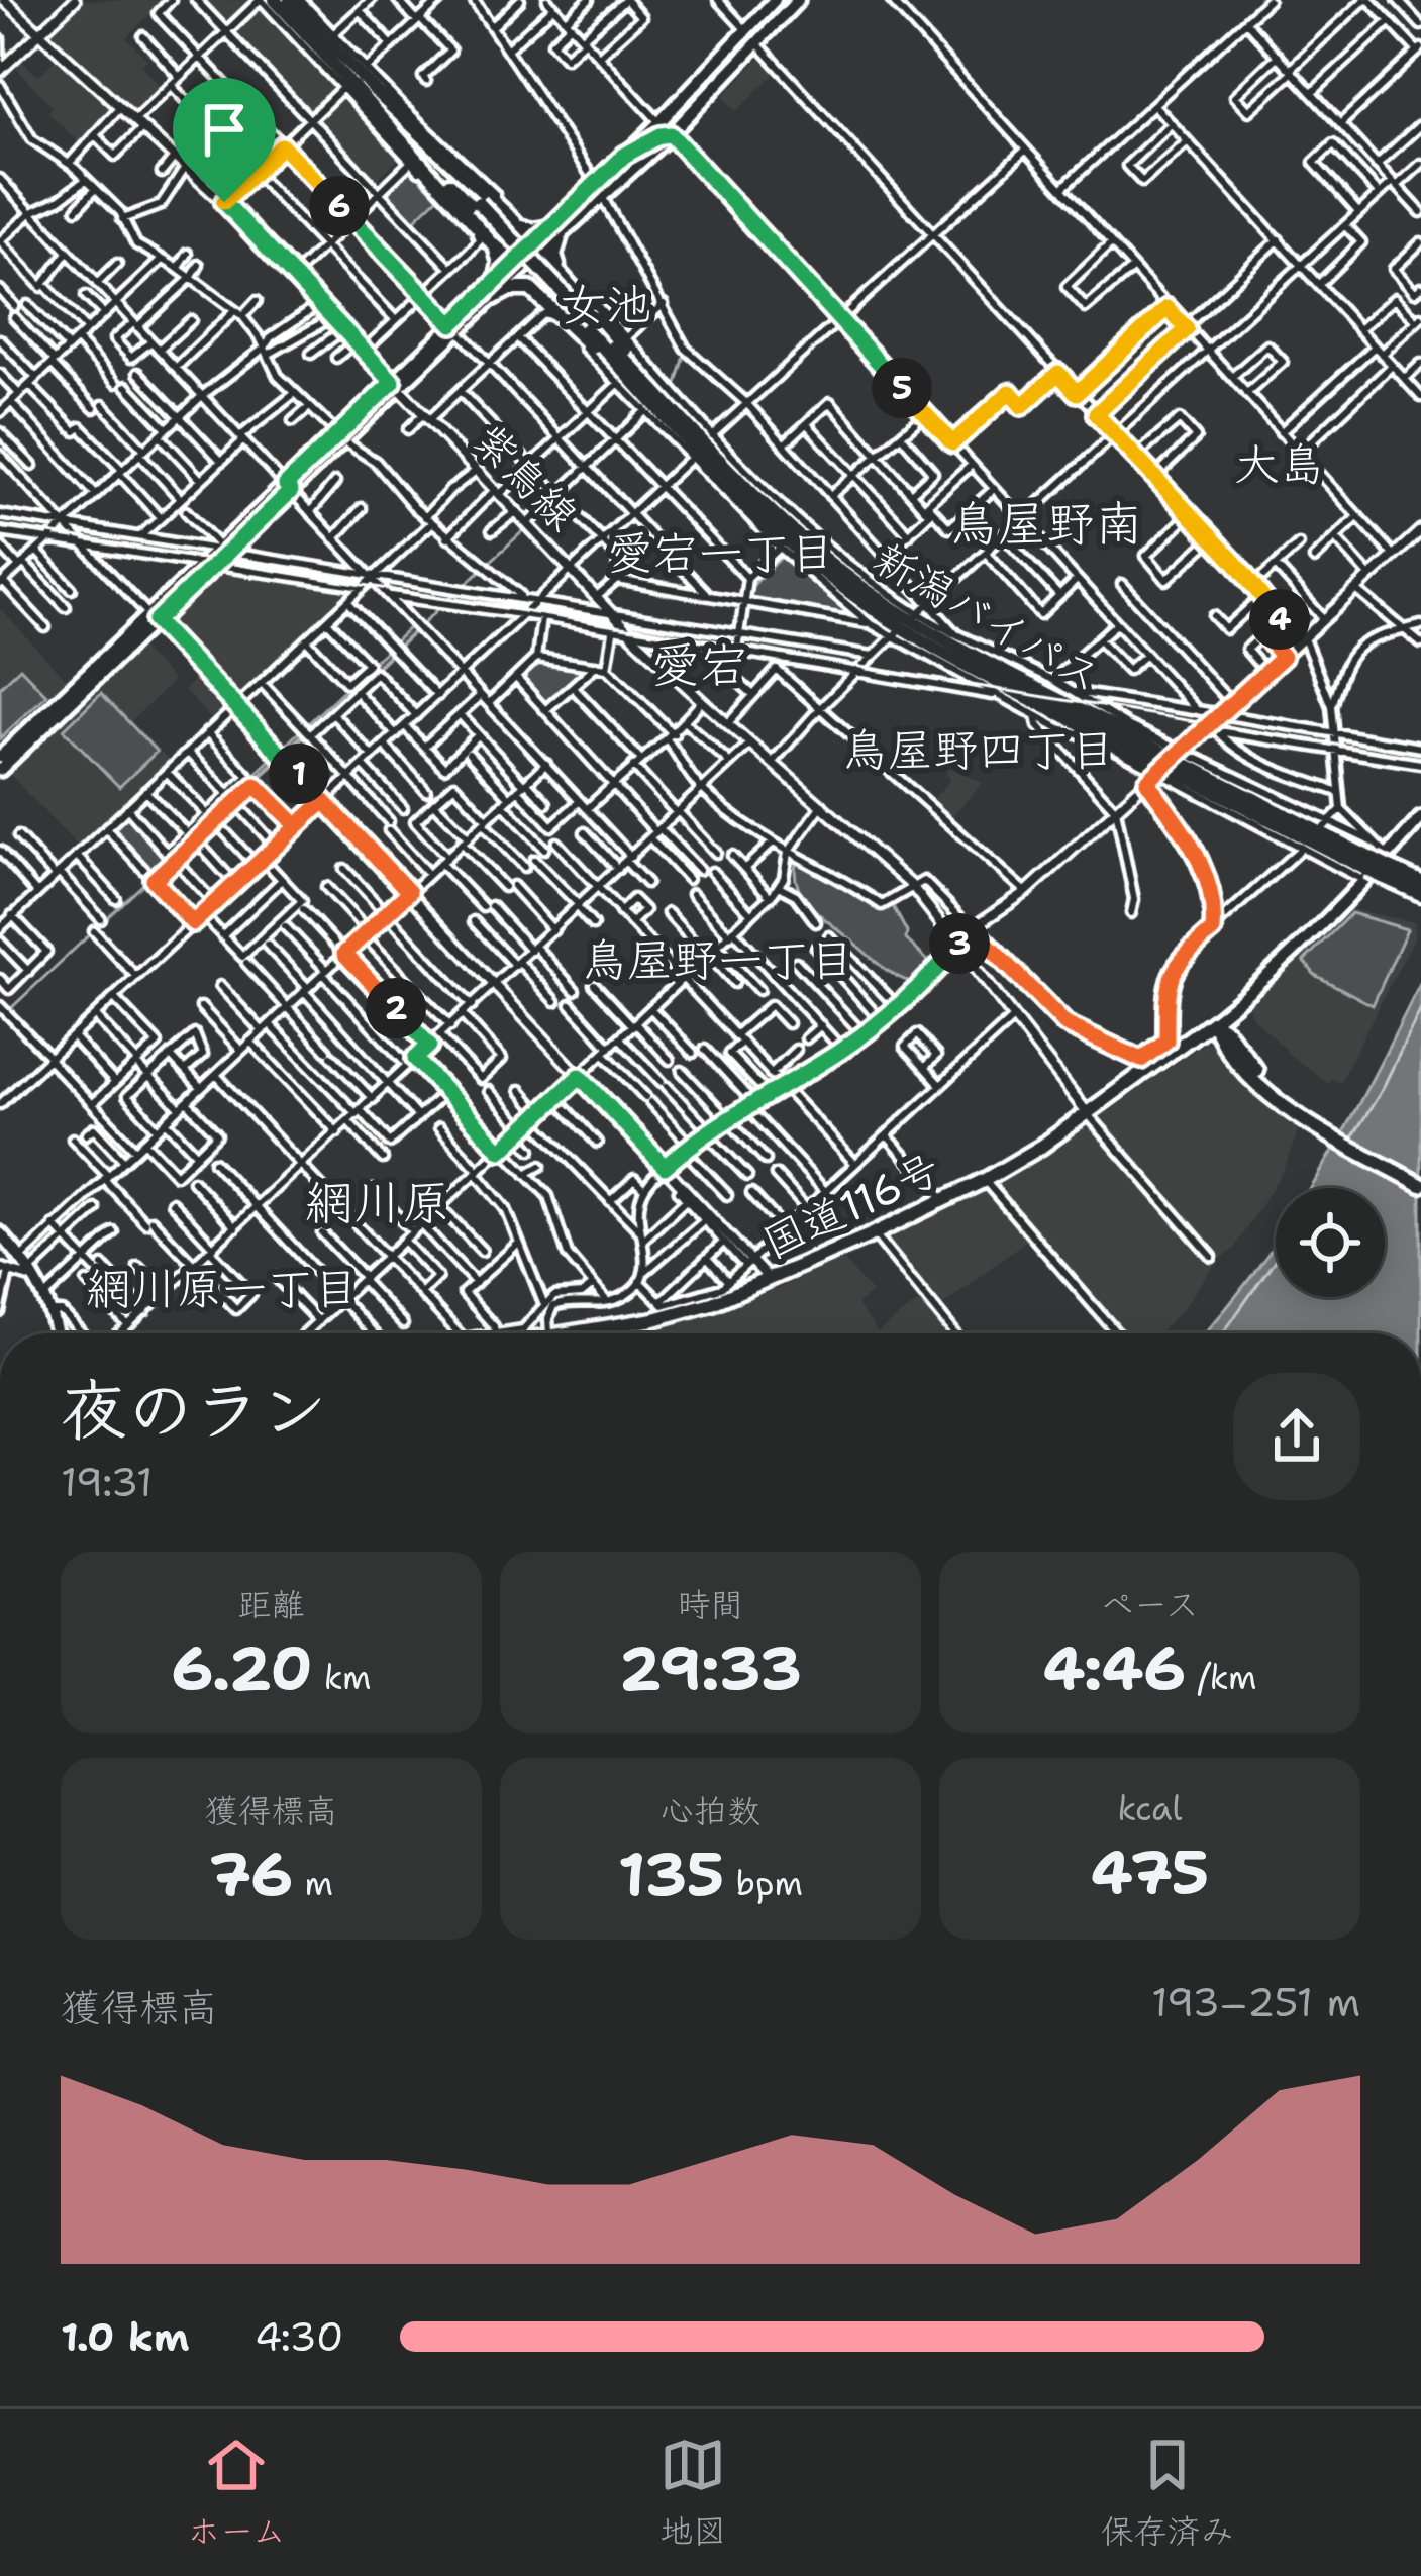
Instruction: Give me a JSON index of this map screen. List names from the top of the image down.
{
  "streets": {
    "highway": ["新潟バイパス", "国道116号"],
    "street": ["紫鳥線"]
  },
  "crossings": [
    ["紫鳥線", "国道116号"]
  ],
  "districts": [
    "女池",
    "大島",
    "鳥屋野南",
    "愛宕一丁目",
    "愛宕",
    "鳥屋野四丁目",
    "鳥屋野一丁目",
    "網川原",
    "網川原一丁目"
  ],
  "page": {
    "pins": [
      "6",
      "5",
      "4",
      "1",
      "3",
      "2"
    ],
    "heading": ["夜のラン", "19:31"],
    "stats": [
      ["距離", "6.20 km"],
      ["時間", "29:33"],
      ["ペース", "4:46 /km"],
      ["獲得標高", "76 m"],
      ["心拍数", "135 bpm"],
      ["kcal", "475"]
    ],
    "chart": ["獲得標高", "193–251 m"],
    "list": [
      {
        "name": "1.0 km",
        "note": "4:30"
      }
    ],
    "tabs": ["ホーム", "地図", "保存済み"]
  }
}
